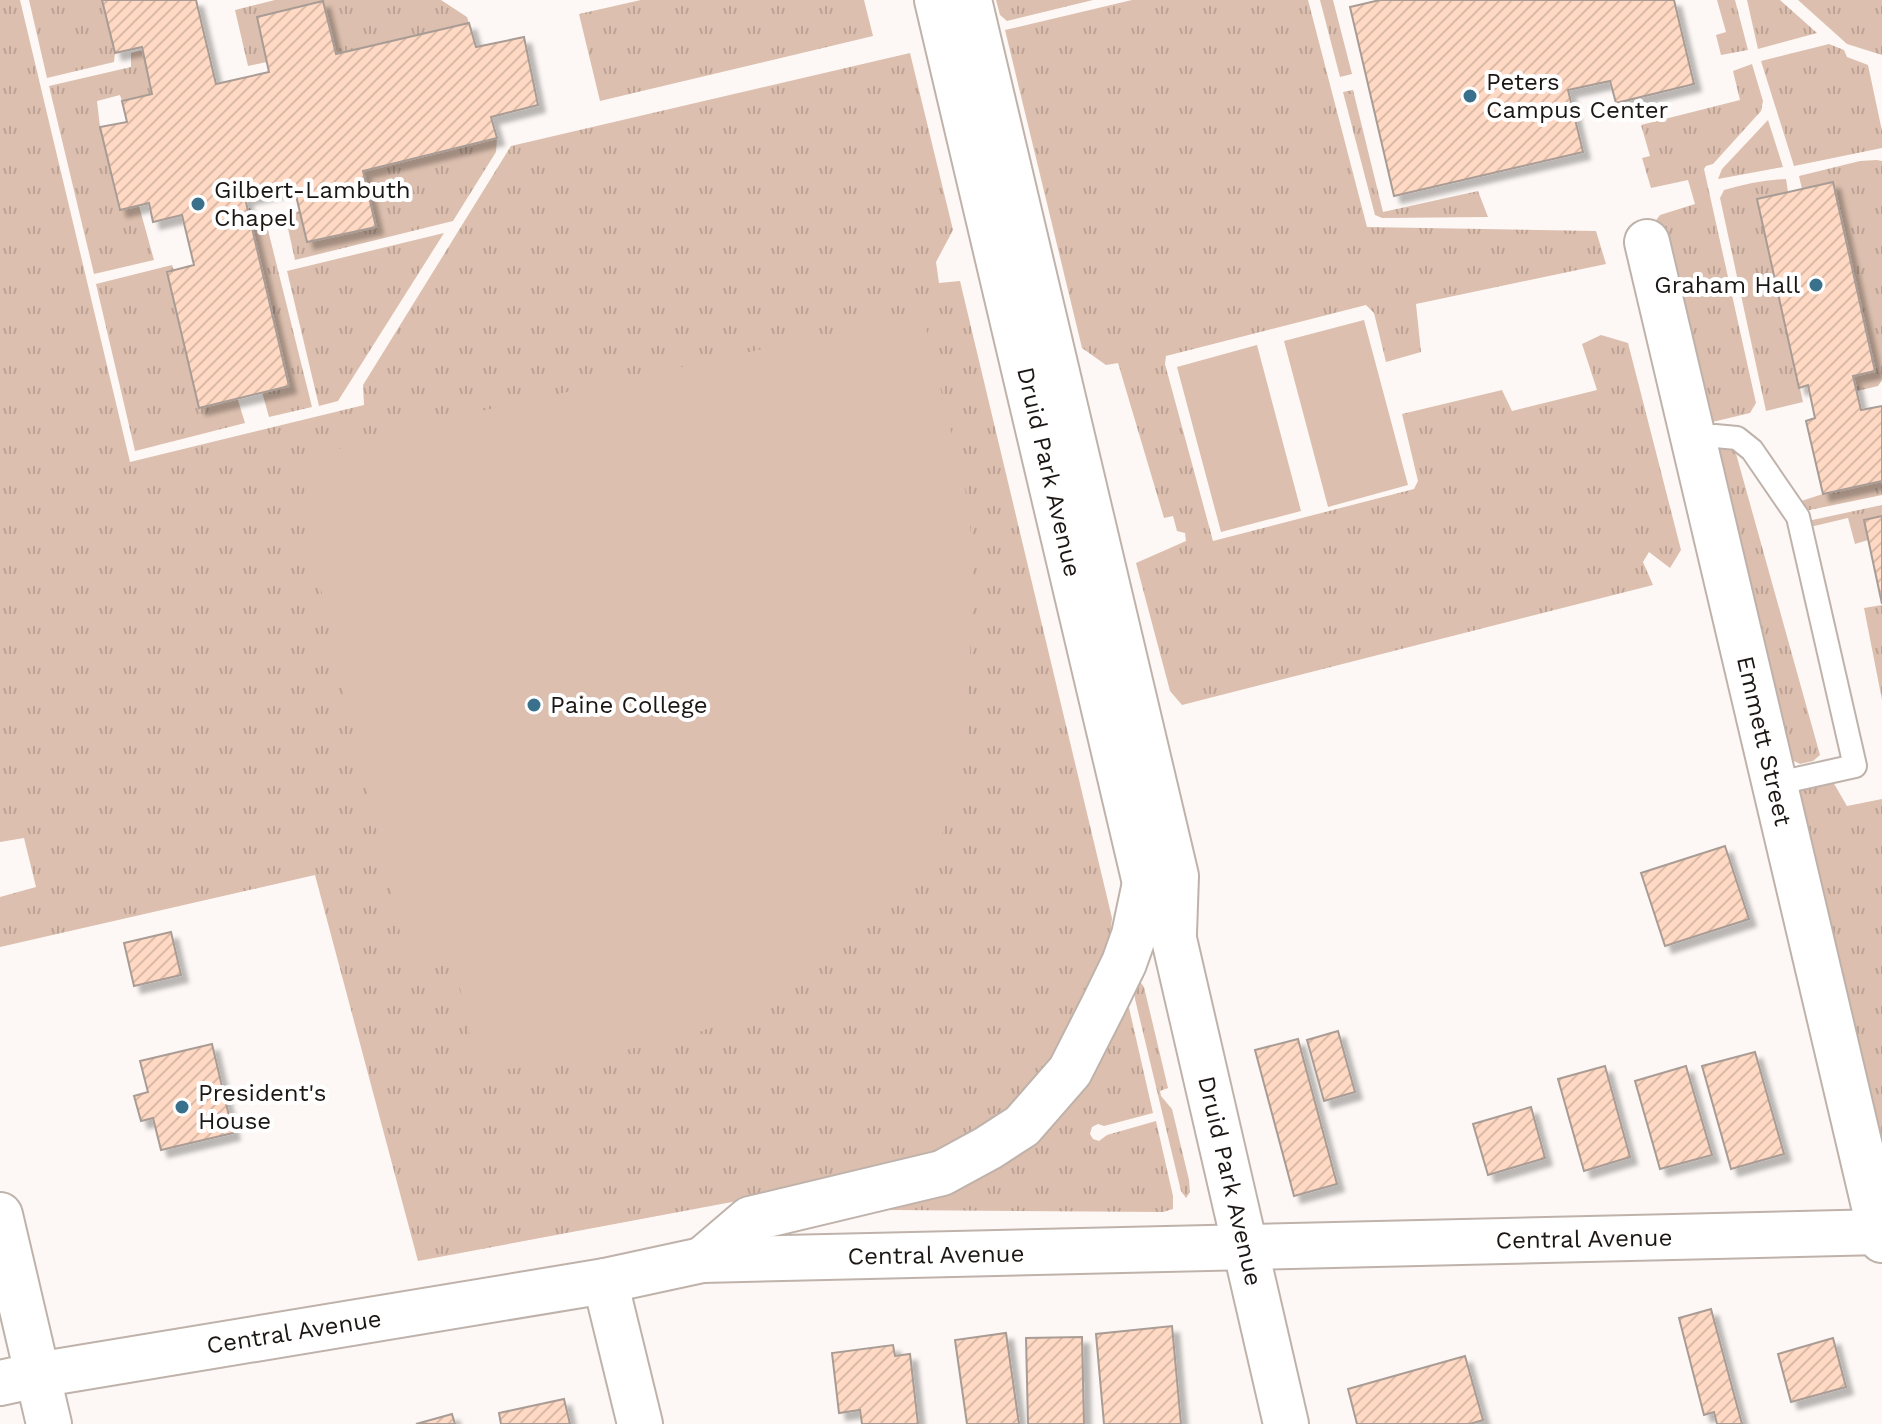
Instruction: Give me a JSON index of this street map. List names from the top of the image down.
{
  "streets": {
    "street": ["Druid Park Avenue", "Emmett Street", "Central Avenue"]
  },
  "crossings": [
    ["Druid Park Avenue", "Central Avenue"],
    ["Emmett Street", "Central Avenue"]
  ],
  "places": [
    "Peters Campus Center",
    "Gilbert-Lambuth Chapel",
    "Graham Hall",
    "Paine College",
    "President's House"
  ]
}
